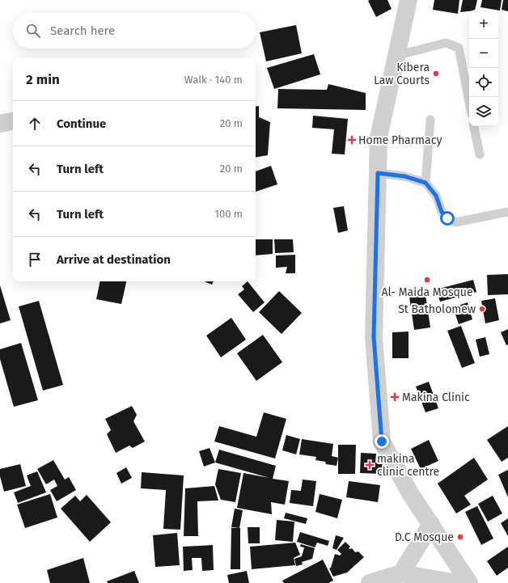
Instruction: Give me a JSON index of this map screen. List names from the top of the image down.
{
  "places": {
    "other": [
      "Kibera Law Courts",
      "Al- Maida Mosque",
      "St Batholomew",
      "D.C Mosque"
    ],
    "health": ["Home Pharmacy", "Makina Clinic", "makina clinic centre"]
  },
  "page": {
    "map_buttons": ["+", "−"],
    "search": "Search here",
    "heading": ["2 min", "Walk · 140 m"],
    "list": [
      ["Continue", "20 m"],
      ["Turn left", "20 m"],
      ["Turn left", "100 m"],
      "Arrive at destination"
    ]
  }
}
